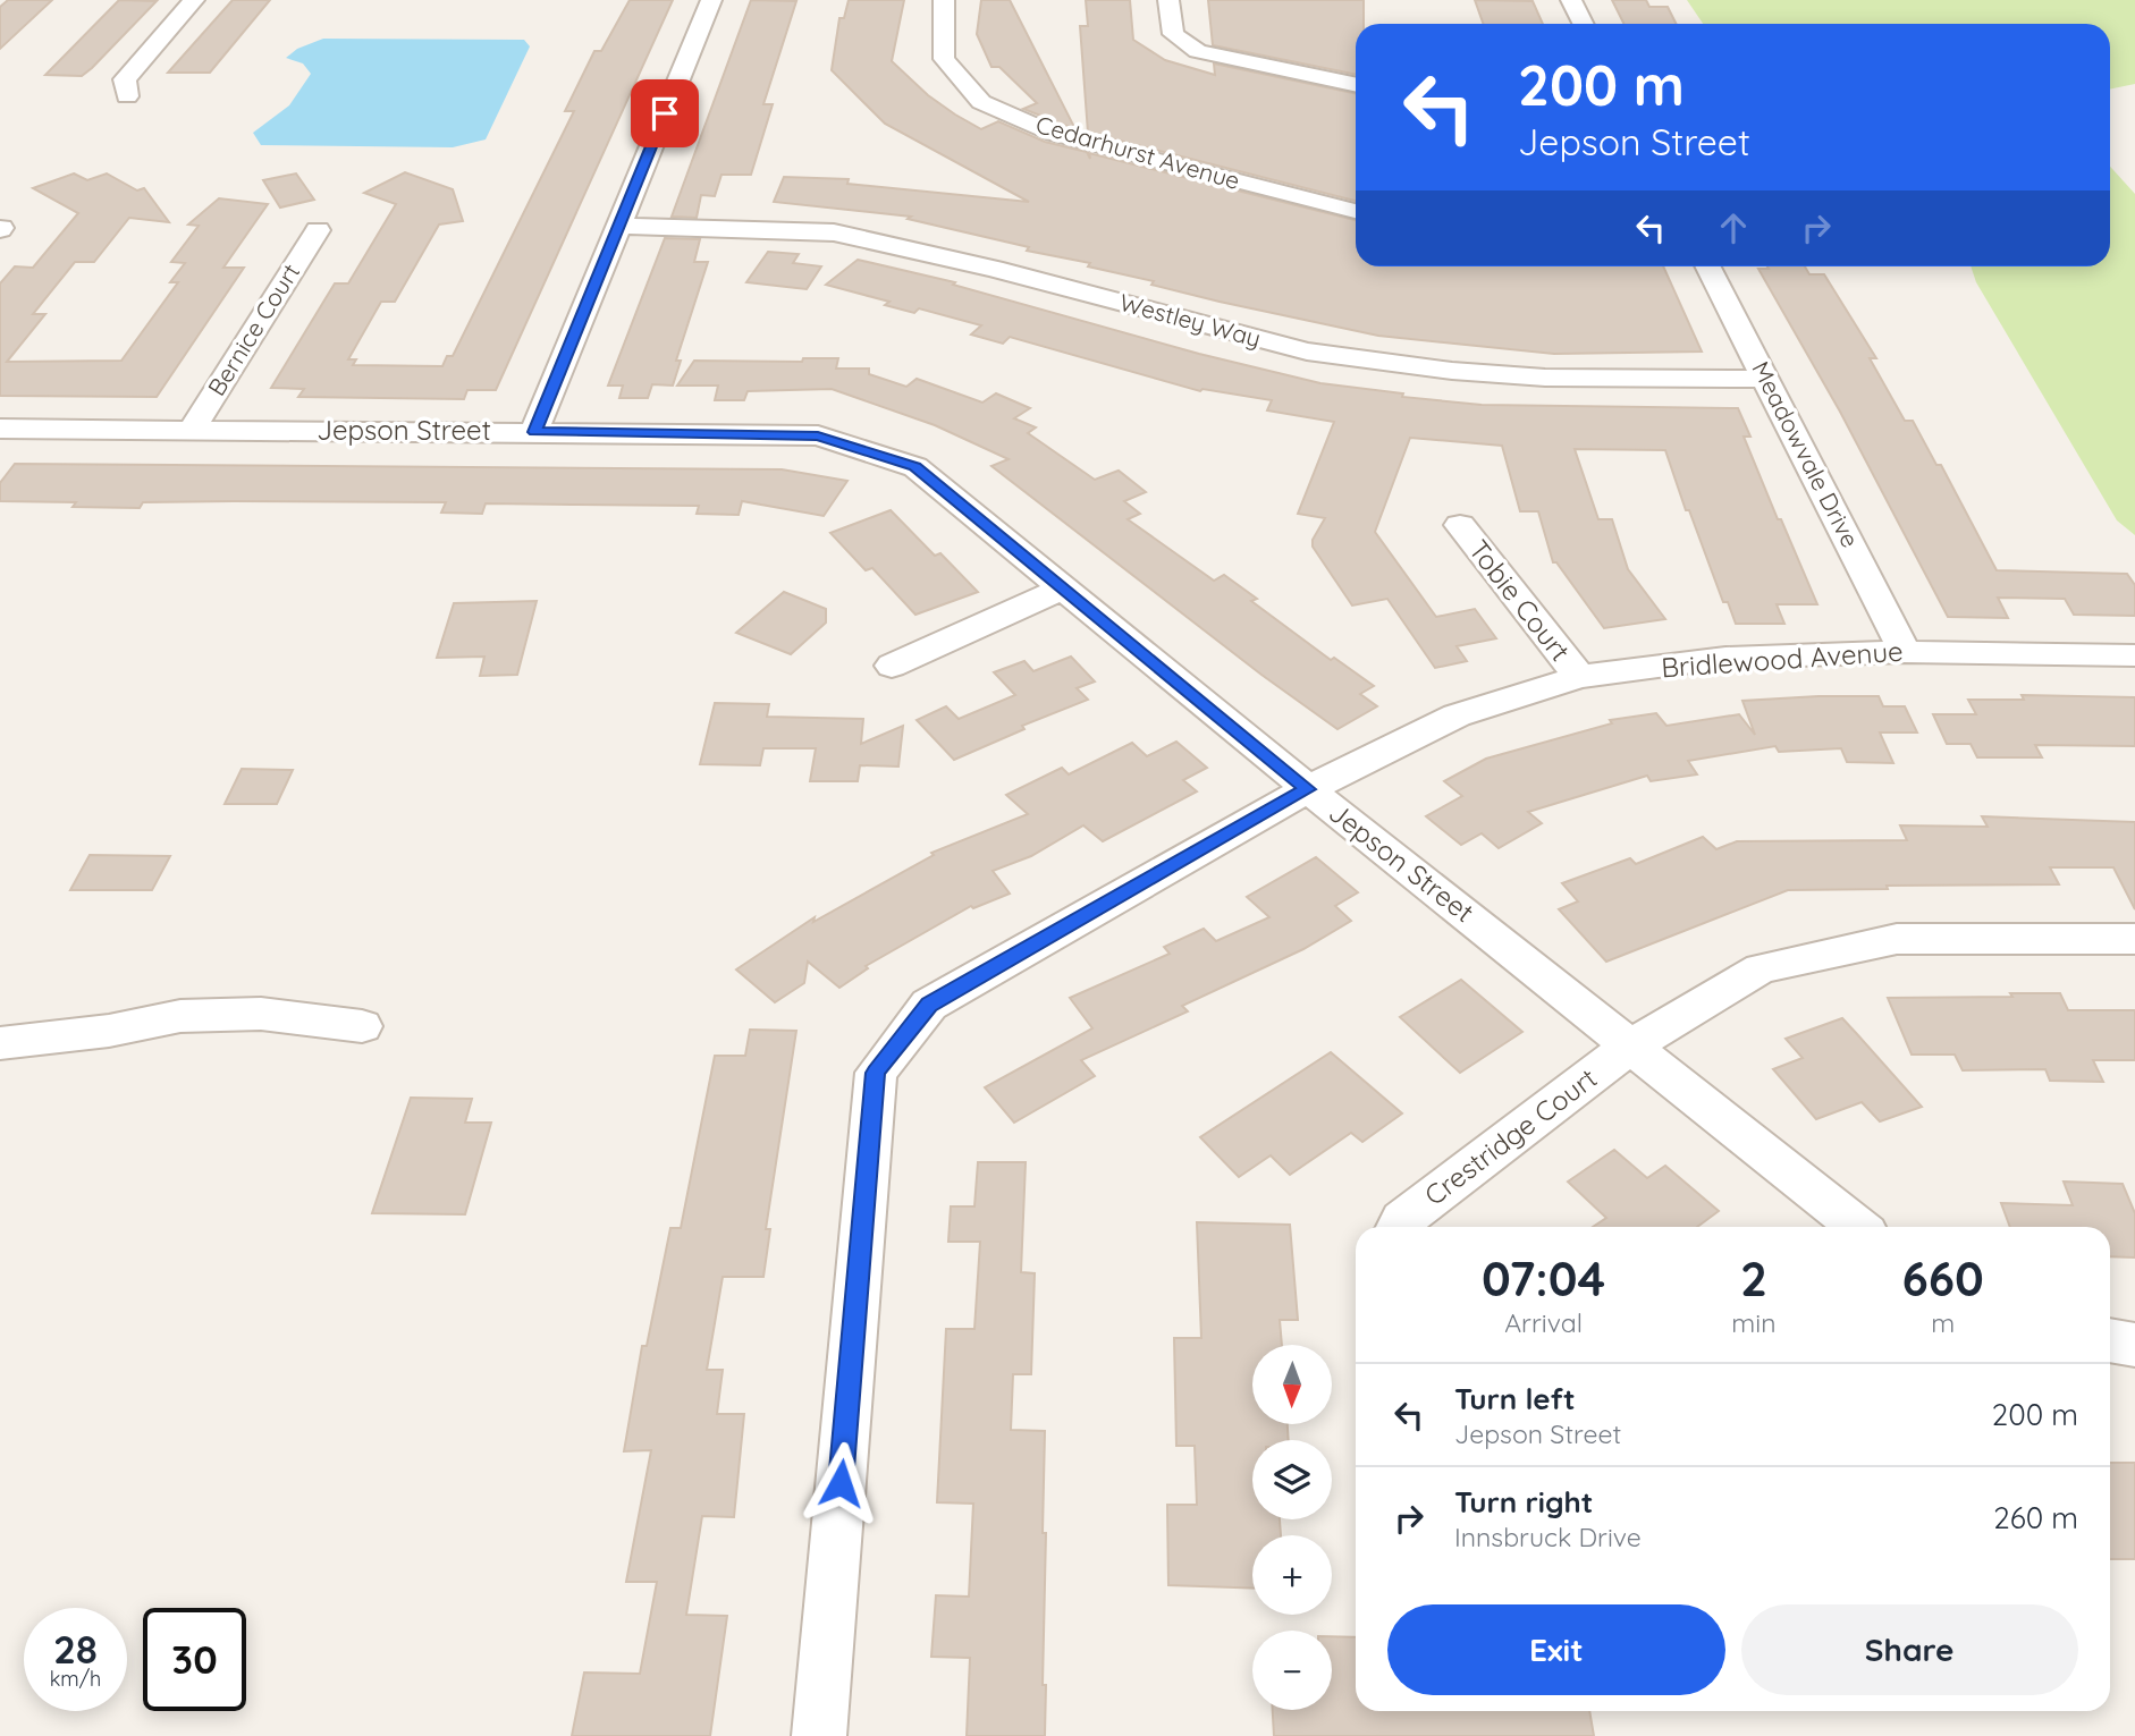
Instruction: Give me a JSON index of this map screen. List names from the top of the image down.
{
  "streets": {
    "street": [
      "Cedarhurst Avenue",
      "Westley Way",
      "Bernice Court",
      "Jepson Street",
      "Meadowvale Drive",
      "Tobie Court",
      "Bridlewood Avenue",
      "Crestridge Court"
    ]
  },
  "crossings": [
    ["Westley Way", "Meadowvale Drive"],
    ["Bernice Court", "Jepson Street"],
    ["Jepson Street", "Bridlewood Avenue"],
    ["Jepson Street", "Crestridge Court"],
    ["Meadowvale Drive", "Bridlewood Avenue"],
    ["Tobie Court", "Bridlewood Avenue"]
  ],
  "north": "bottom",
  "page": {
    "turn": ["200 m", "Jepson Street"],
    "eta": [
      "07:04",
      "Arrival",
      "2",
      "min",
      "660",
      "m"
    ],
    "map_buttons": ["+", "−"],
    "list": [
      {
        "name": "Turn left",
        "note": "Jepson Street",
        "value": "200 m"
      },
      {
        "name": "Turn right",
        "note": "Innsbruck Drive",
        "value": "260 m"
      }
    ],
    "buttons": ["Exit", "Share"],
    "speed": "28 km/h",
    "limit": "30"
  }
}
